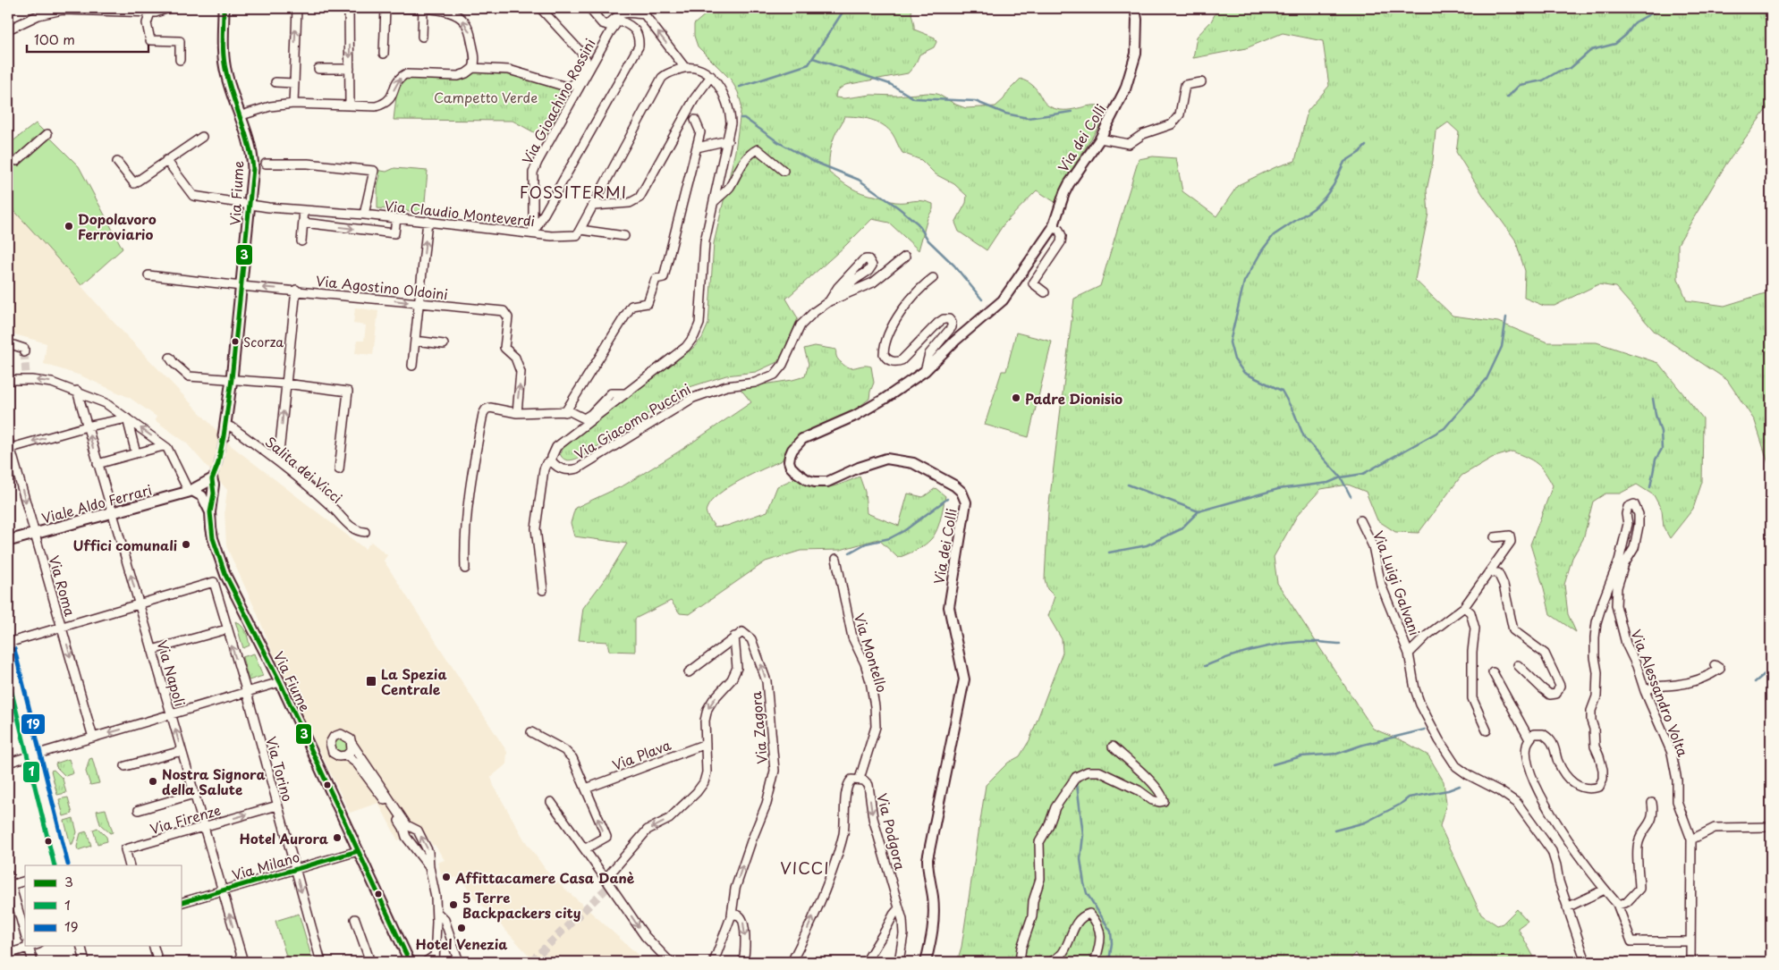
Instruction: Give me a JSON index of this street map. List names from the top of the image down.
{
  "streets": {
    "main road": ["Via Fiume", "Viale Aldo Ferrari"],
    "street": [
      "Via Gioachino Rossini",
      "Via dei Colli",
      "Via Claudio Monteverdi",
      "Via Agostino Oldoini",
      "Via Giacomo Puccini",
      "Salita dei Vicci",
      "Via Luigi Galvani",
      "Via Roma",
      "Via Montello",
      "Via Napoli",
      "Via Alessandro Volta",
      "Via Zagora",
      "Via Plava",
      "Via Torino",
      "Via Firenze",
      "Via Podgora",
      "Via Milano"
    ]
  },
  "crossings": [
    ["Via Gioachino Rossini", "Via Claudio Monteverdi"],
    ["Via Fiume", "Via Claudio Monteverdi"],
    ["Via Fiume", "Via Agostino Oldoini"],
    ["Via Fiume", "Salita dei Vicci"],
    ["Via Fiume", "Viale Aldo Ferrari"],
    ["Via Fiume", "Via Milano"],
    ["Viale Aldo Ferrari", "Via Roma"],
    ["Viale Aldo Ferrari", "Via Napoli"],
    ["Via Montello", "Via Podgora"],
    ["Via Napoli", "Via Torino"],
    ["Via Napoli", "Via Firenze"],
    ["Via Napoli", "Via Milano"],
    ["Via Torino", "Via Firenze"],
    ["Via Torino", "Via Milano"]
  ],
  "one_way": [
    "Via Napoli",
    "Via Zagora",
    "Via Firenze",
    "Via Podgora"
  ],
  "districts": ["FOSSITERMI", "VICCI"],
  "parks": ["Campetto Verde"],
  "places": {
    "other": [
      "Dopolavoro Ferroviario",
      "Scorza",
      "Padre Dionisio",
      "Uffici comunali",
      "Nostra Signora della Salute",
      "Hotel Aurora",
      "Affittacamere Casa Danè",
      "5 Terre Backpackers city",
      "Hotel Venezia"
    ],
    "transit": ["La Spezia Centrale"]
  },
  "lines": ["transit line 3", "transit line 19", "transit line 1"],
  "legend": ["3", "1", "19"],
  "scale_bar": "100 m"
}
